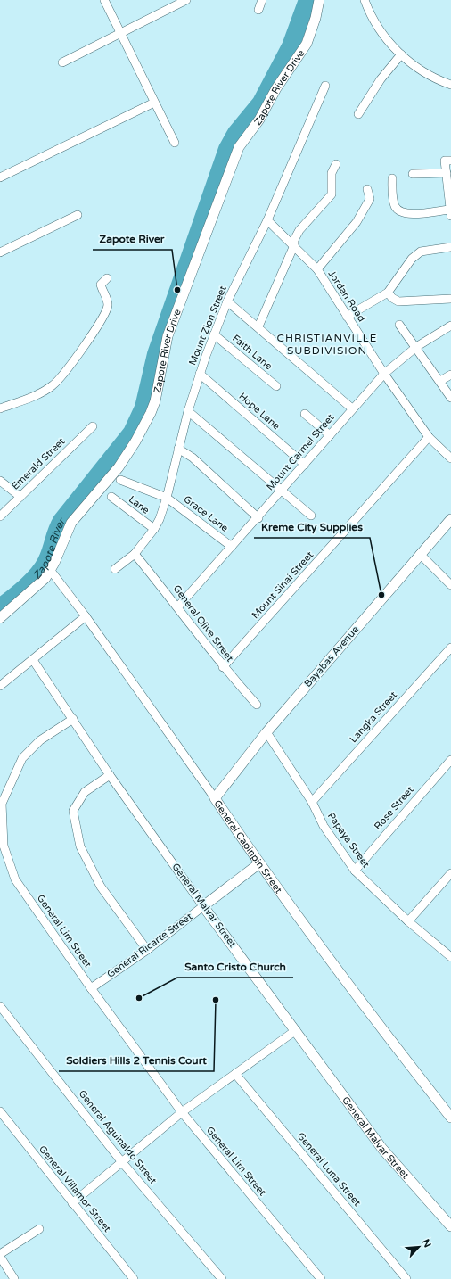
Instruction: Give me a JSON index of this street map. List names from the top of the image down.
{
  "streets": {
    "street": [
      "Zapote River Drive",
      "Jordan Road",
      "Mount Zion Street",
      "Faith Lane",
      "Hope Lane",
      "Mount Carmel Street",
      "Emerald Street",
      "Lane",
      "Grace Lane",
      "Mount Sinai Street",
      "General Olive Street",
      "Bayabas Avenue",
      "Langka Street",
      "Rose Street",
      "Papaya Street",
      "General Capinpin Street",
      "General Malvar Street",
      "General Lim Street",
      "General Ricarte Street",
      "General Aguinaldo Street",
      "General Luna Street",
      "General Villamor Street"
    ]
  },
  "crossings": [
    ["Zapote River Drive", "General Capinpin Street"],
    ["Jordan Road", "Mount Zion Street"],
    ["Jordan Road", "Mount Carmel Street"],
    ["Jordan Road", "Mount Sinai Street"],
    ["Mount Zion Street", "Faith Lane"],
    ["Mount Zion Street", "Hope Lane"],
    ["Mount Zion Street", "Lane"],
    ["Mount Zion Street", "Grace Lane"],
    ["Mount Zion Street", "General Olive Street"],
    ["Hope Lane", "Mount Carmel Street"],
    ["Mount Carmel Street", "Grace Lane"],
    ["Mount Carmel Street", "General Olive Street"],
    ["Mount Sinai Street", "General Olive Street"],
    ["Bayabas Avenue", "Papaya Street"],
    ["Bayabas Avenue", "General Capinpin Street"],
    ["Langka Street", "Papaya Street"],
    ["Rose Street", "Papaya Street"],
    ["General Capinpin Street", "General Ricarte Street"],
    ["General Malvar Street", "General Lim Street"],
    ["General Malvar Street", "General Ricarte Street"],
    ["General Lim Street", "General Ricarte Street"]
  ],
  "districts": ["CHRISTIANVILLE SUBDIVISION"],
  "water": ["Zapote River"],
  "places": [
    "Zapote River",
    "Kreme City Supplies",
    "Santo Cristo Church",
    "Soldiers Hills 2 Tennis Court"
  ],
  "north": "top right"
}
